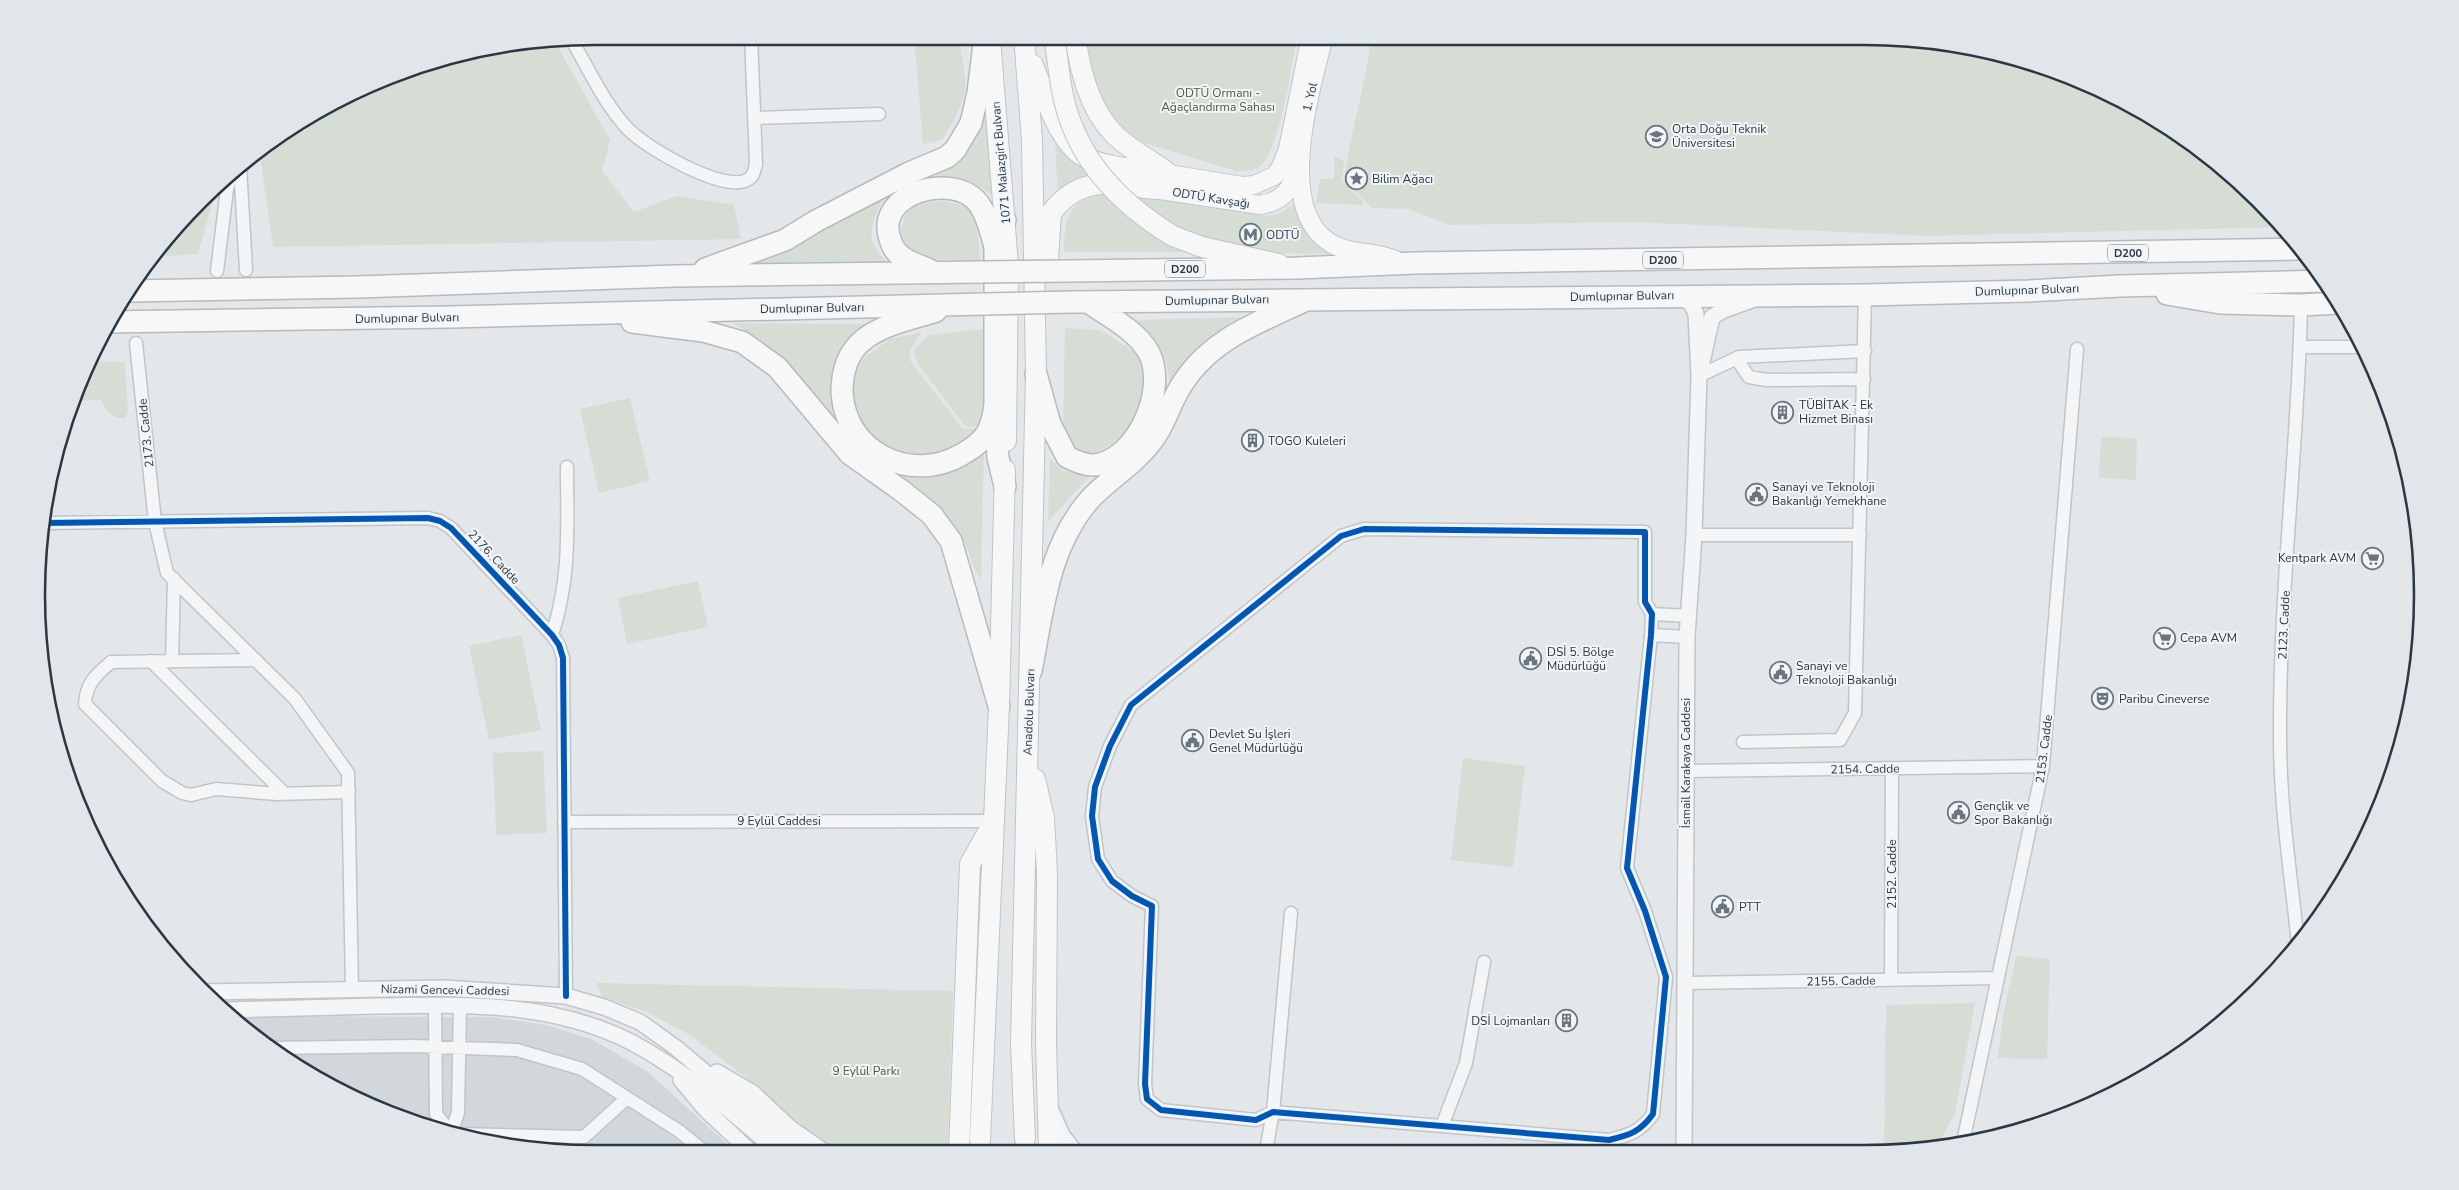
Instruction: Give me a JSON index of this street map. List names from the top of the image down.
{
  "streets": {
    "highway": ["D200", "Dumlupınar Bulvarı"],
    "main road": [
      "1. Yol",
      "1071 Malazgirt Bulvarı",
      "ODTÜ Kavşağı",
      "Anadolu Bulvarı"
    ],
    "street": [
      "2173. Cadde",
      "2176. Cadde",
      "2123. Cadde",
      "2153. Cadde",
      "İsmail Karakaya Caddesi",
      "2154. Cadde",
      "9 Eylül Caddesi",
      "2152. Cadde",
      "2155. Cadde",
      "Nizami Gencevi Caddesi"
    ]
  },
  "crossings": [
    ["1. Yol", "ODTÜ Kavşağı"],
    ["Dumlupınar Bulvarı", "İsmail Karakaya Caddesi"],
    ["2173. Cadde", "2176. Cadde"],
    ["2176. Cadde", "9 Eylül Caddesi"],
    ["2176. Cadde", "Nizami Gencevi Caddesi"],
    ["2153. Cadde", "2154. Cadde"],
    ["2153. Cadde", "2155. Cadde"],
    ["İsmail Karakaya Caddesi", "2154. Cadde"],
    ["İsmail Karakaya Caddesi", "2155. Cadde"],
    ["2154. Cadde", "2152. Cadde"],
    ["2152. Cadde", "2155. Cadde"]
  ],
  "parks": ["ODTÜ Ormanı - Ağaçlandırma Sahası", "9 Eylül Parkı"],
  "places": {
    "school or university": ["Orta Doğu Teknik Üniversitesi"],
    "place": ["Bilim Ağacı"],
    "metro station": ["ODTÜ"],
    "building": ["TÜBİTAK - Ek Hizmet Binası", "TOGO Kuleleri", "DSİ Lojmanları"],
    "public building": [
      "Sanayi ve Teknoloji Bakanlığı Yemekhane",
      "DSİ 5. Bölge Müdürlüğü",
      "Sanayi ve Teknoloji Bakanlığı",
      "Devlet Su İşleri Genel Müdürlüğü",
      "Gençlik ve Spor Bakanlığı",
      "PTT"
    ],
    "supermarket": ["Kentpark AVM", "Cepa AVM"],
    "theatre": ["Paribu Cineverse"]
  }
}
